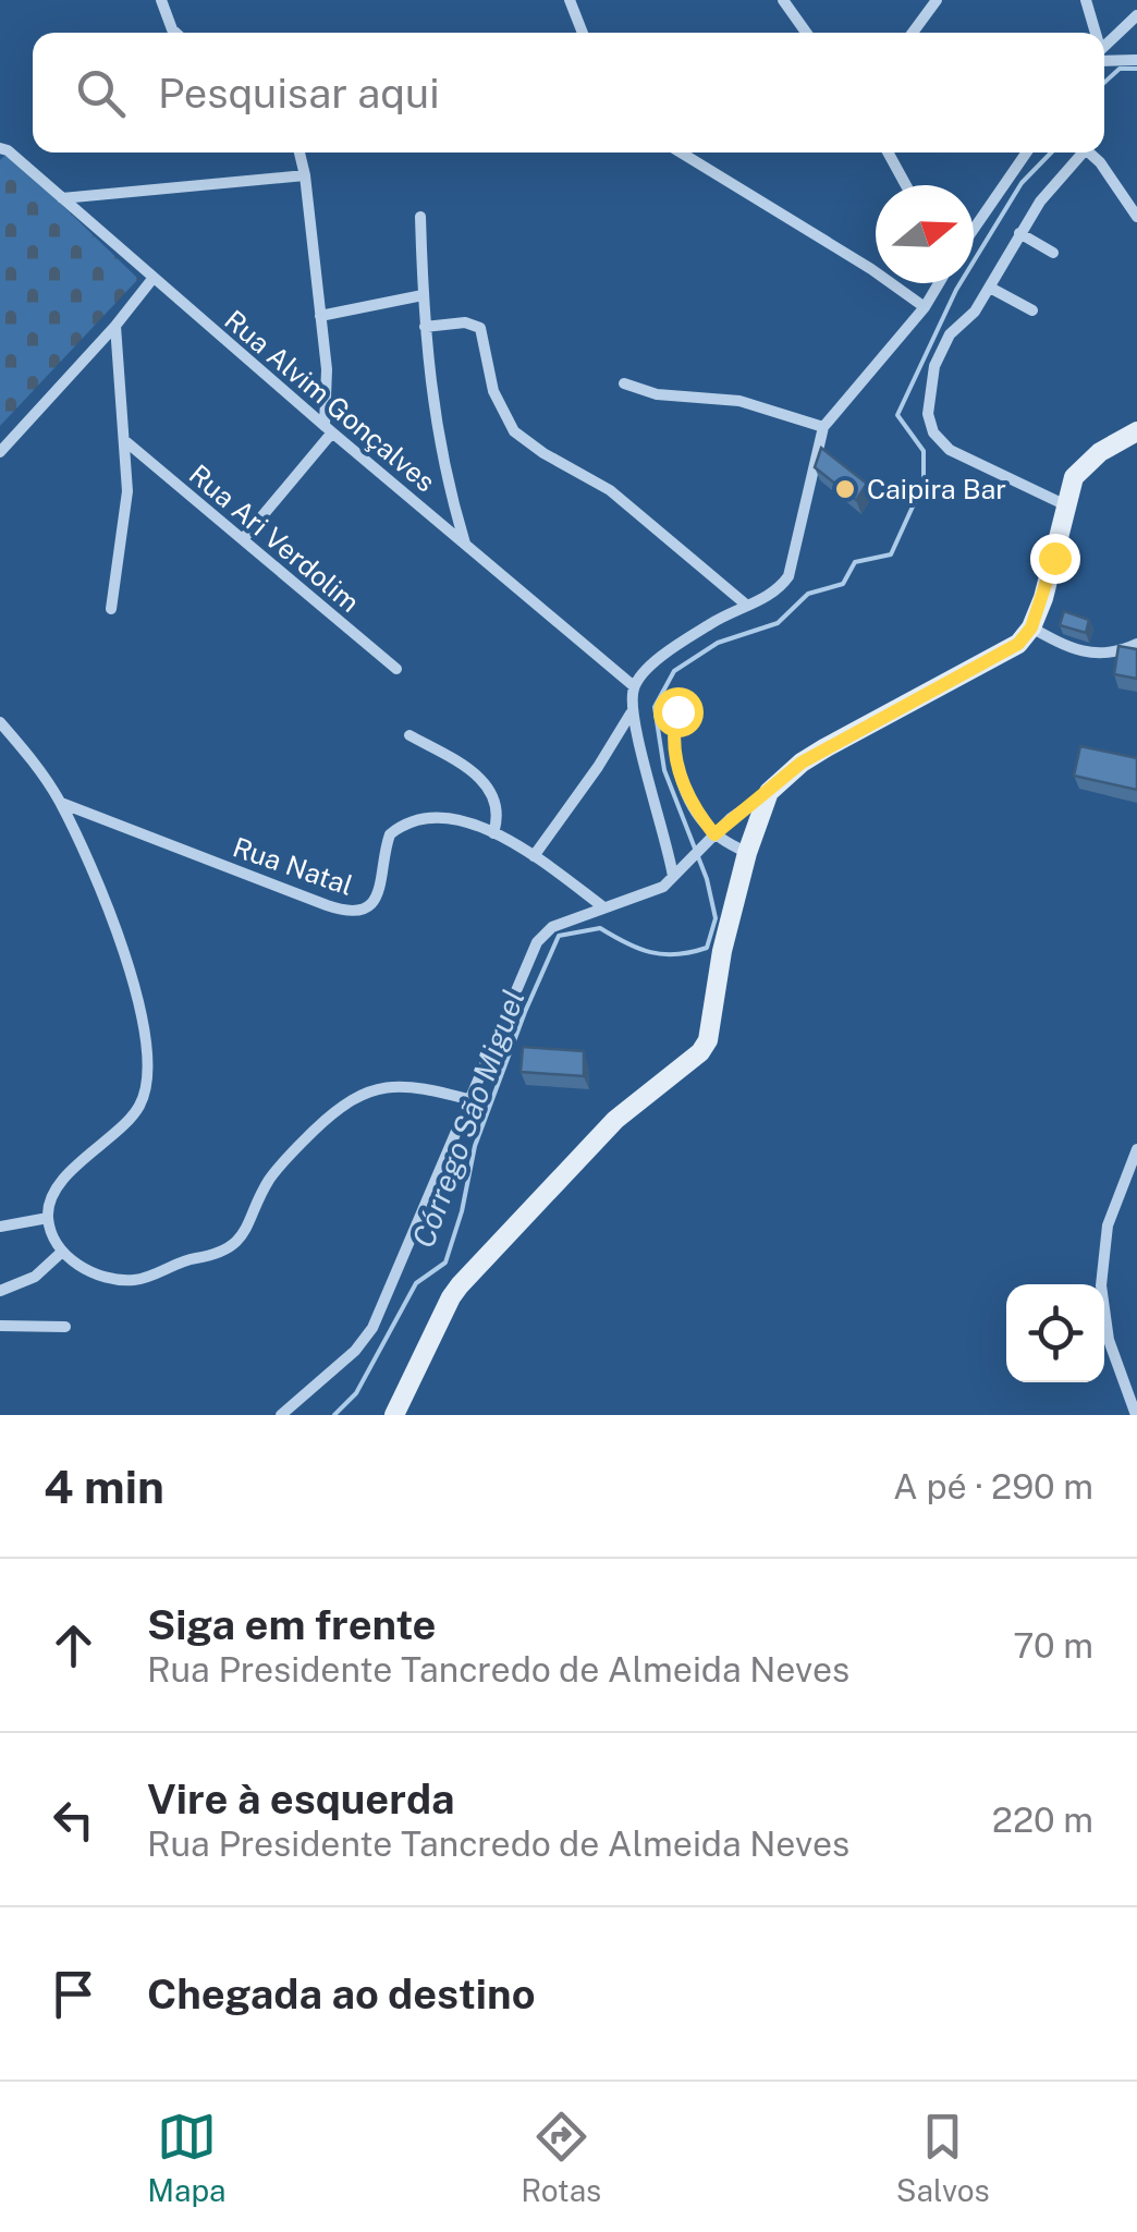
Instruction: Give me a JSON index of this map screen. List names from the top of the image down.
{
  "streets": {
    "street": ["Rua Alvim Gonçalves", "Rua Ari Verdolim", "Rua Natal"]
  },
  "water": ["Córrego São Miguel"],
  "places": ["Caipira Bar"],
  "north": "right",
  "page": {
    "search": "Pesquisar aqui",
    "heading": ["4 min", "A pé · 290 m"],
    "list": [
      ["Siga em frente", "Rua Presidente Tancredo de Almeida Neves", "70 m"],
      ["Vire à esquerda", "Rua Presidente Tancredo de Almeida Neves", "220 m"],
      "Chegada ao destino"
    ],
    "nav": ["Mapa", "Rotas", "Salvos"]
  }
}
